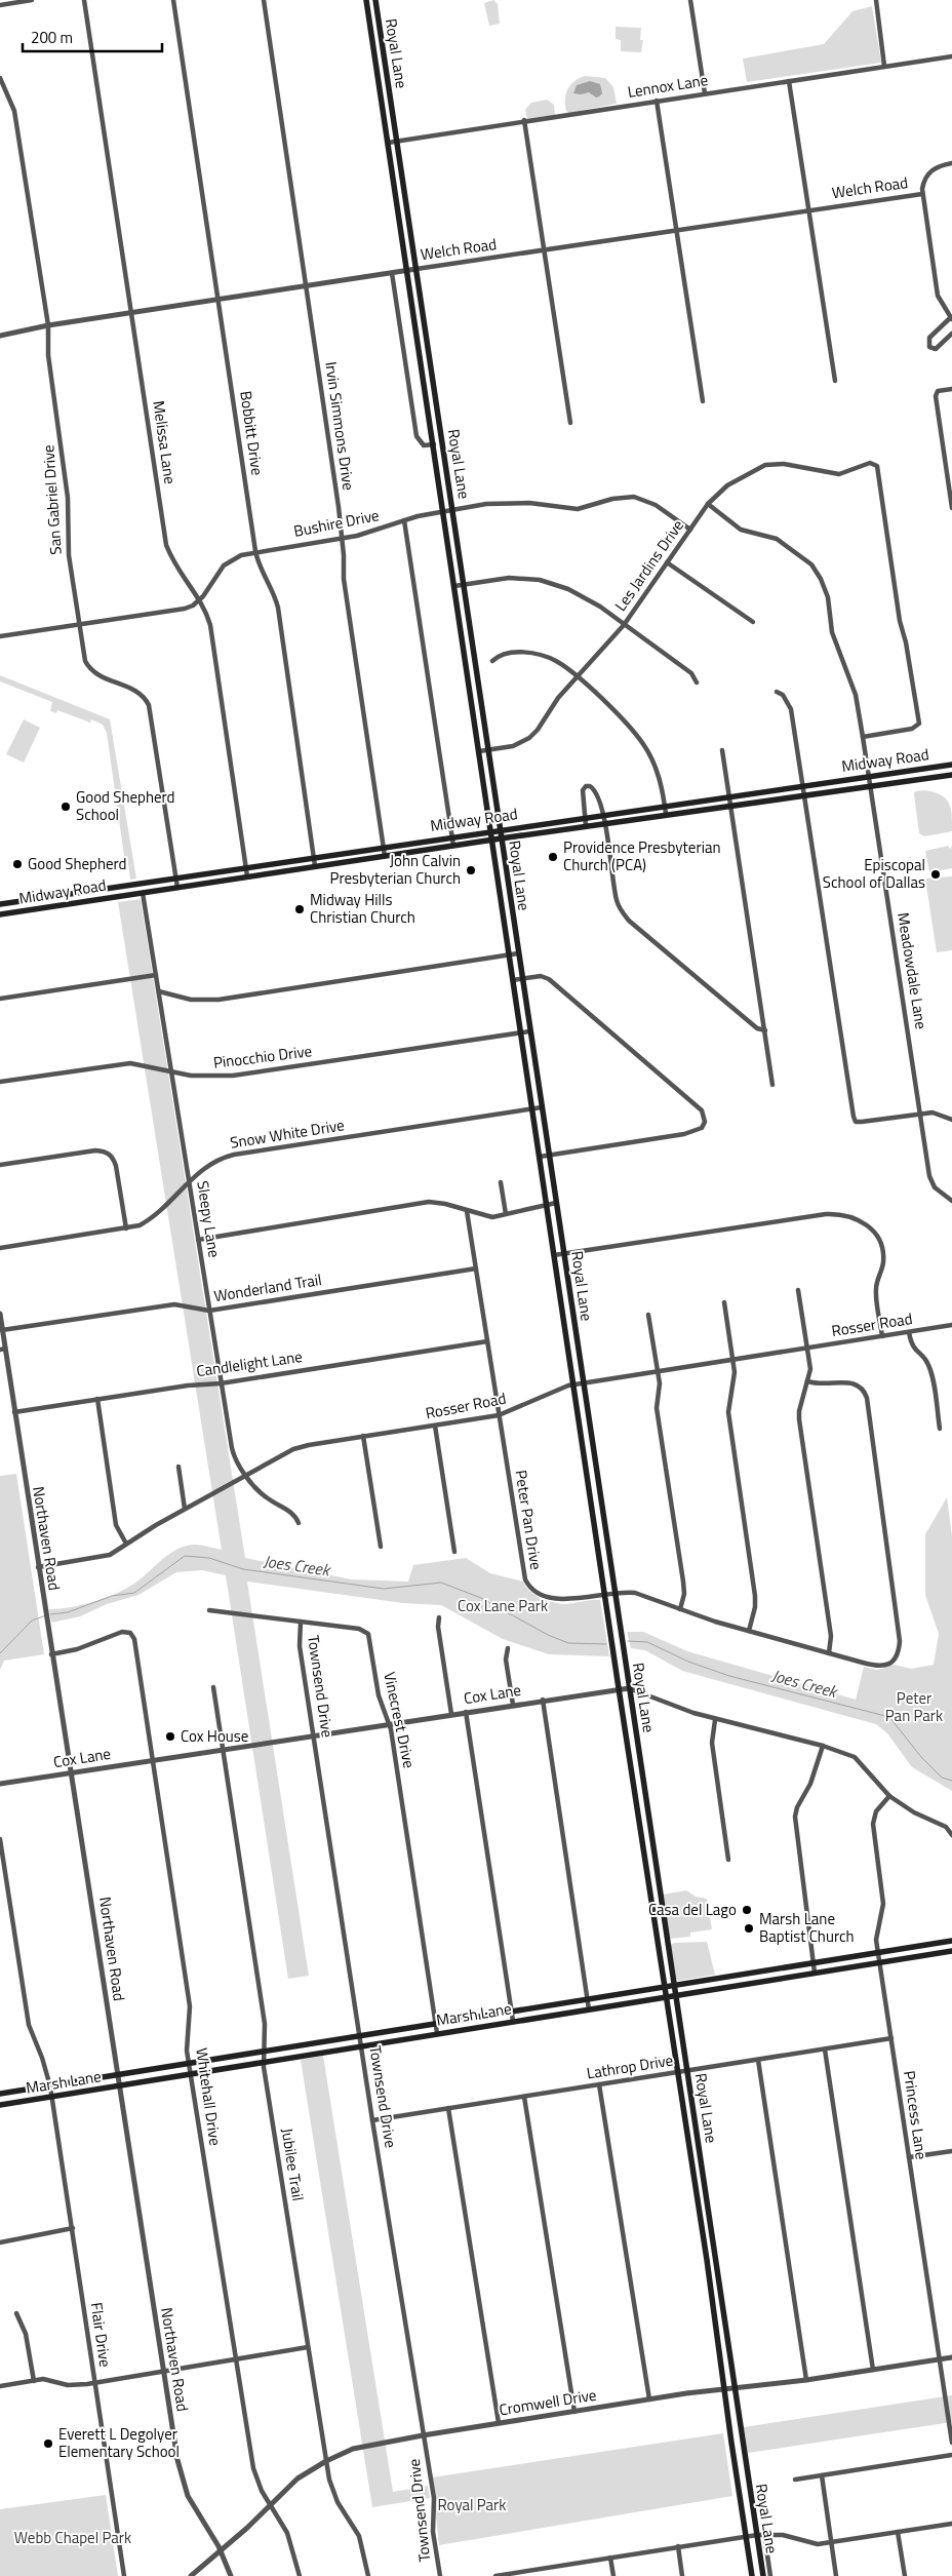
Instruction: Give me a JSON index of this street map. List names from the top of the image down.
{
  "streets": {
    "main road": ["Royal Lane", "Midway Road", "Marsh Lane"],
    "street": [
      "Lennox Lane",
      "Welch Road",
      "Irvin Simmons Drive",
      "Bobbitt Drive",
      "Melissa Lane",
      "San Gabriel Drive",
      "Bushire Drive",
      "Les Jardins Drive",
      "Meadowdale Lane",
      "Pinocchio Drive",
      "Snow White Drive",
      "Sleepy Lane",
      "Wonderland Trail",
      "Rosser Road",
      "Candlelight Lane",
      "Peter Pan Drive",
      "Northaven Road",
      "Townsend Drive",
      "Cox Lane",
      "Vinecrest Drive",
      "Lathrop Drive",
      "Whitehall Drive",
      "Princess Lane",
      "Jubilee Trail",
      "Flair Drive",
      "Cromwell Drive"
    ]
  },
  "crossings": [
    ["Royal Lane", "Lennox Lane"],
    ["Royal Lane", "Welch Road"],
    ["Royal Lane", "Bushire Drive"],
    ["Royal Lane", "Les Jardins Drive"],
    ["Royal Lane", "Midway Road"],
    ["Royal Lane", "Pinocchio Drive"],
    ["Royal Lane", "Snow White Drive"],
    ["Royal Lane", "Rosser Road"],
    ["Royal Lane", "Peter Pan Drive"],
    ["Royal Lane", "Cox Lane"],
    ["Royal Lane", "Marsh Lane"],
    ["Royal Lane", "Lathrop Drive"],
    ["Royal Lane", "Cromwell Drive"],
    ["Welch Road", "Irvin Simmons Drive"],
    ["Welch Road", "Bobbitt Drive"],
    ["Welch Road", "Melissa Lane"],
    ["Welch Road", "San Gabriel Drive"],
    ["Irvin Simmons Drive", "Bushire Drive"],
    ["Irvin Simmons Drive", "Midway Road"],
    ["Bobbitt Drive", "Bushire Drive"],
    ["Bobbitt Drive", "Midway Road"],
    ["Melissa Lane", "Bushire Drive"],
    ["Melissa Lane", "Midway Road"],
    ["San Gabriel Drive", "Midway Road"],
    ["Bushire Drive", "Les Jardins Drive"],
    ["Les Jardins Drive", "Meadowdale Lane"],
    ["Midway Road", "Meadowdale Lane"],
    ["Midway Road", "Sleepy Lane"],
    ["Pinocchio Drive", "Sleepy Lane"],
    ["Snow White Drive", "Sleepy Lane"],
    ["Sleepy Lane", "Wonderland Trail"],
    ["Sleepy Lane", "Rosser Road"],
    ["Sleepy Lane", "Candlelight Lane"],
    ["Wonderland Trail", "Peter Pan Drive"],
    ["Wonderland Trail", "Northaven Road"],
    ["Rosser Road", "Peter Pan Drive"],
    ["Rosser Road", "Northaven Road"],
    ["Candlelight Lane", "Peter Pan Drive"],
    ["Candlelight Lane", "Northaven Road"],
    ["Northaven Road", "Cox Lane"],
    ["Northaven Road", "Marsh Lane"],
    ["Northaven Road", "Whitehall Drive"],
    ["Northaven Road", "Cromwell Drive"],
    ["Townsend Drive", "Cox Lane"],
    ["Townsend Drive", "Vinecrest Drive"],
    ["Townsend Drive", "Marsh Lane"],
    ["Townsend Drive", "Lathrop Drive"],
    ["Townsend Drive", "Cromwell Drive"],
    ["Cox Lane", "Vinecrest Drive"],
    ["Cox Lane", "Whitehall Drive"],
    ["Cox Lane", "Princess Lane"],
    ["Cox Lane", "Jubilee Trail"],
    ["Vinecrest Drive", "Marsh Lane"],
    ["Marsh Lane", "Whitehall Drive"],
    ["Marsh Lane", "Princess Lane"],
    ["Marsh Lane", "Jubilee Trail"],
    ["Marsh Lane", "Flair Drive"],
    ["Lathrop Drive", "Princess Lane"],
    ["Whitehall Drive", "Cromwell Drive"],
    ["Princess Lane", "Cromwell Drive"],
    ["Jubilee Trail", "Cromwell Drive"]
  ],
  "water": ["Joes Creek"],
  "parks": [
    "Cox Lane Park",
    "Peter Pan Park",
    "Royal Park",
    "Webb Chapel Park"
  ],
  "places": [
    "Good Shepherd School",
    "Providence Presbyterian Church (PCA)",
    "Good Shepherd",
    "John Calvin Presbyterian Church",
    "Episcopal School of Dallas",
    "Midway Hills Christian Church",
    "Cox House",
    "Casa del Lago",
    "Marsh Lane Baptist Church",
    "Everett L Degolyer Elementary School"
  ],
  "scale_bar": "200 m"
}
